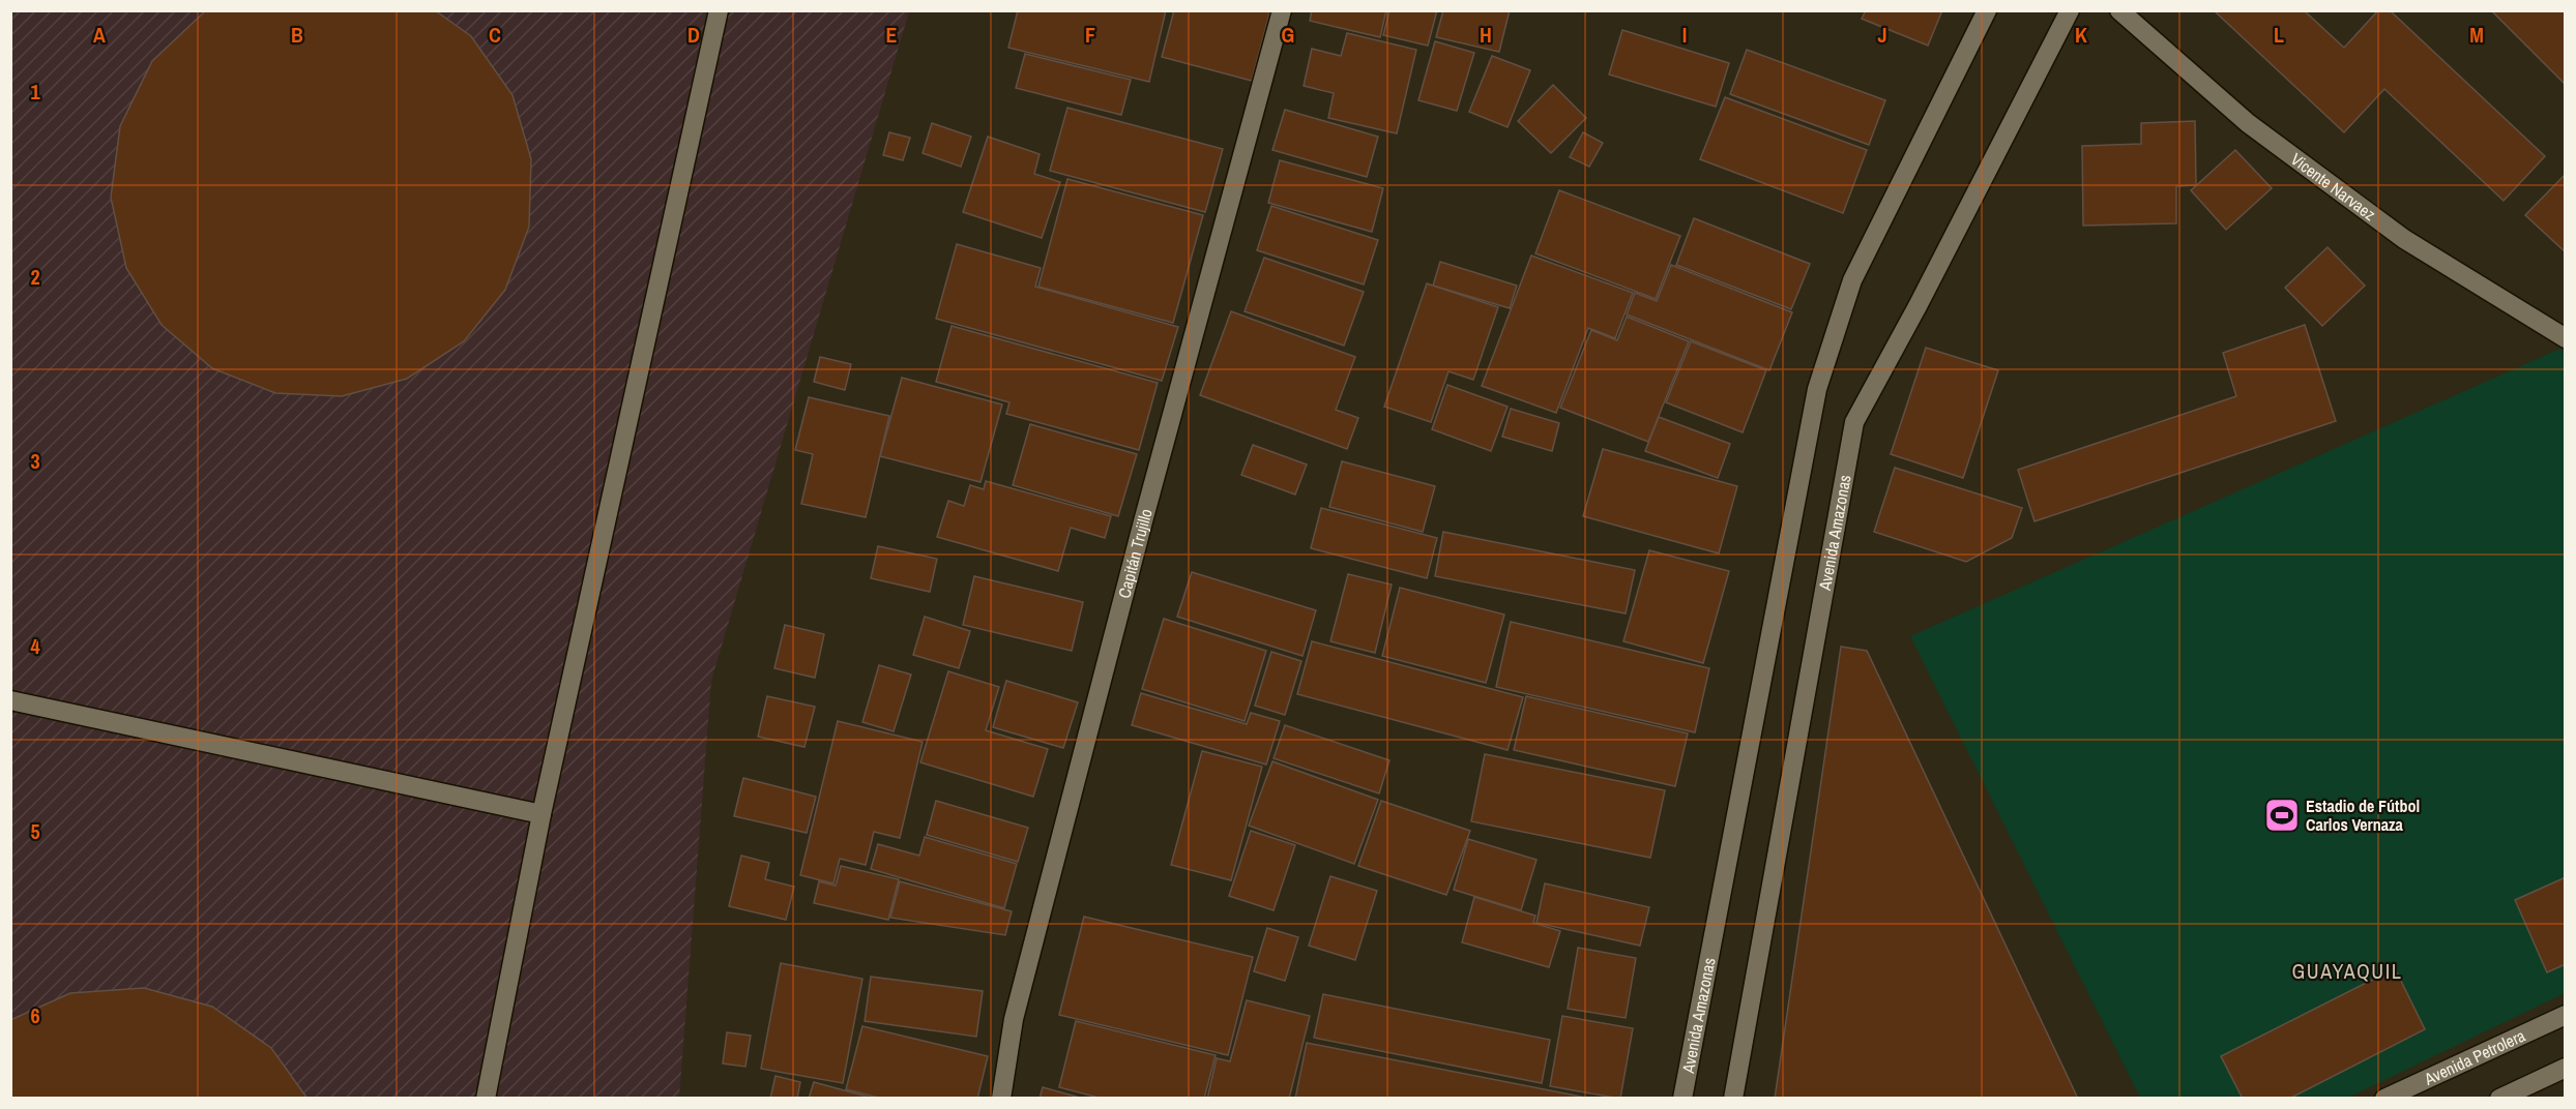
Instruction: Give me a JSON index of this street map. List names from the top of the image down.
{
  "streets": {
    "main road": [
      "Vicente Narvaez",
      "Avenida Amazonas",
      "Capitán Trujillo",
      "Avenida Petrolera"
    ]
  },
  "districts": ["GUAYAQUIL"],
  "places": {
    "sports": ["Estadio de Fútbol Carlos Vernaza"]
  },
  "grid": {
    "columns": [
      "A",
      "B",
      "C",
      "D",
      "E",
      "F",
      "G",
      "H",
      "I",
      "J",
      "K",
      "L",
      "M"
    ],
    "rows": [
      "1",
      "2",
      "3",
      "4",
      "5",
      "6"
    ]
  }
}
